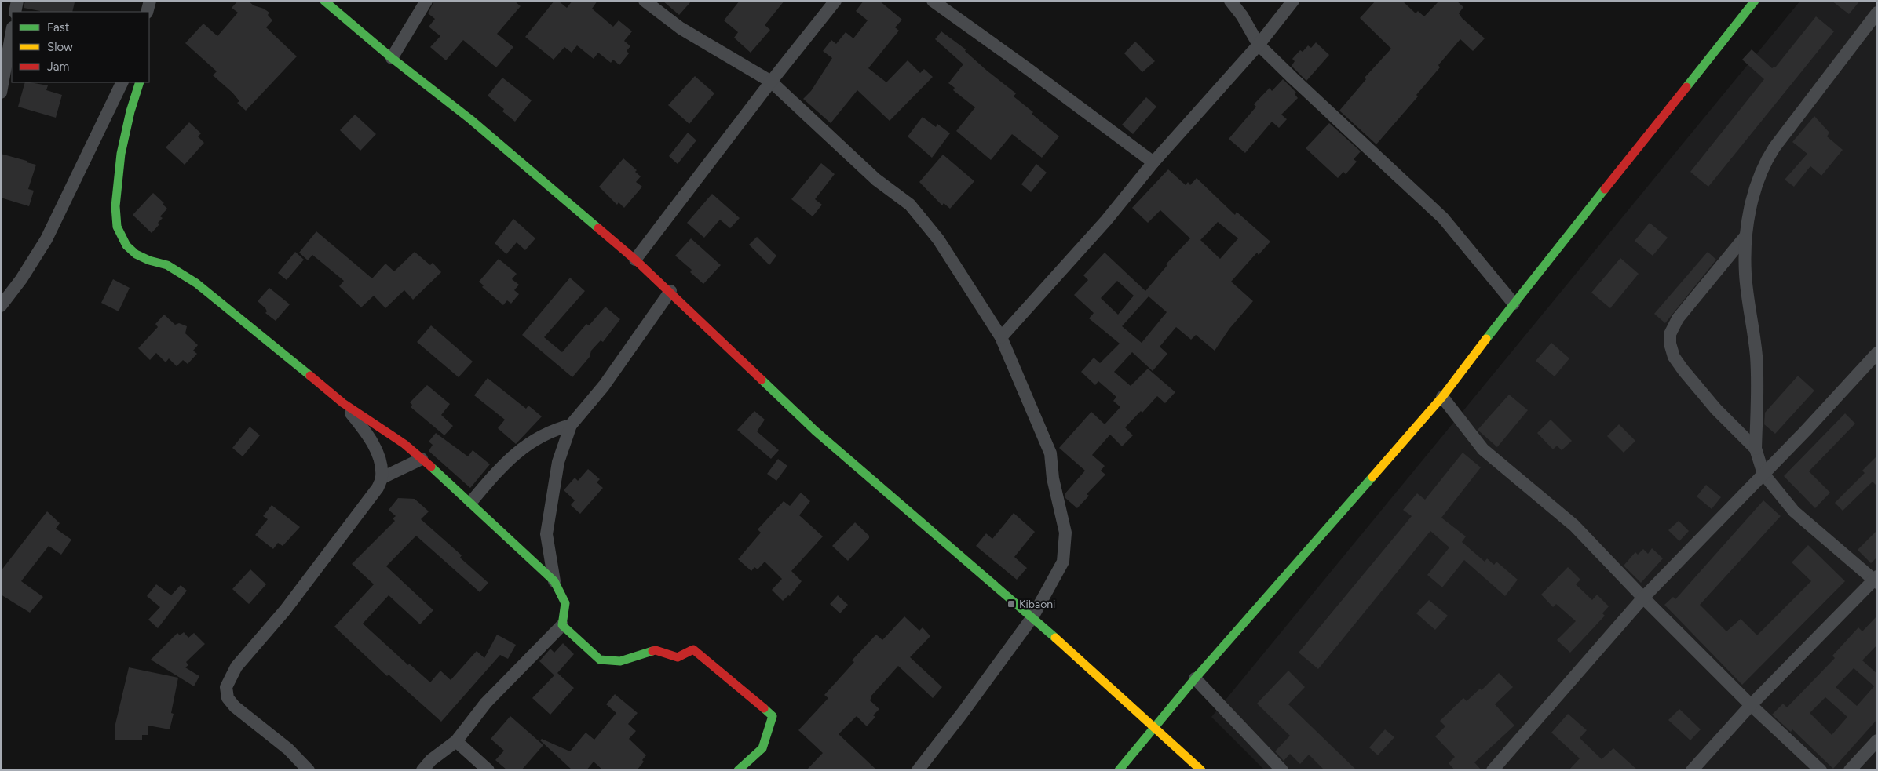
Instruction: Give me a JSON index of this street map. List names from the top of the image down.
{
  "places": {
    "transit": ["Kibaoni"]
  },
  "legend": ["Fast", "Slow", "Jam"]
}
